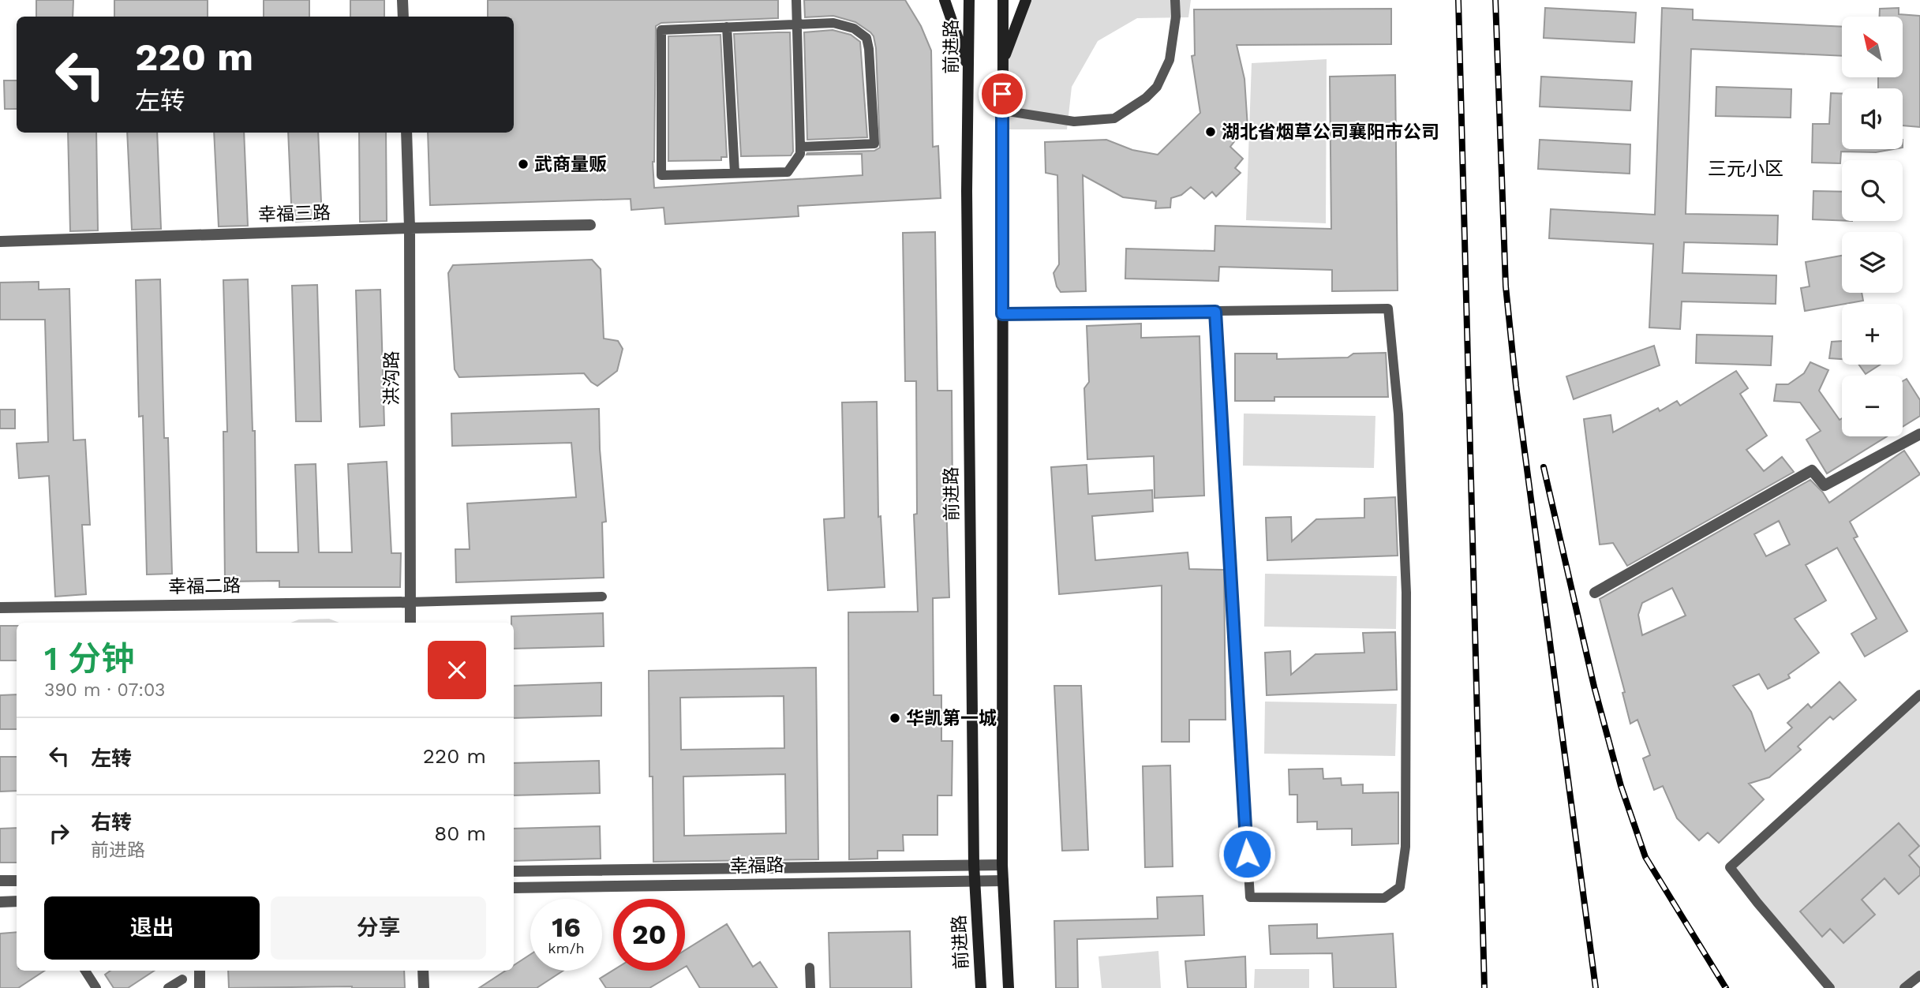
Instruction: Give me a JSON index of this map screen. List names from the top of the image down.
{
  "streets": {
    "main road": ["前进路"],
    "street": [
      "幸福三路",
      "洪沟路",
      "幸福二路",
      "幸福路"
    ]
  },
  "crossings": [
    ["前进路", "幸福路"],
    ["幸福三路", "洪沟路"],
    ["洪沟路", "幸福二路"]
  ],
  "districts": ["三元小区"],
  "places": ["湖北省烟草公司襄阳市公司", "武商量贩", "华凯第一城"],
  "north": "top left",
  "page": {
    "map_buttons": ["+", "−"],
    "turn": ["220 m", "左转"],
    "heading": ["1 分钟", "390 m · 07:03"],
    "list": [
      {
        "name": "左转",
        "value": "220 m"
      },
      {
        "name": "右转",
        "note": "前进路",
        "value": "80 m"
      }
    ],
    "buttons": ["退出", "分享"],
    "speed": "16 km/h",
    "limit": "20"
  }
}
